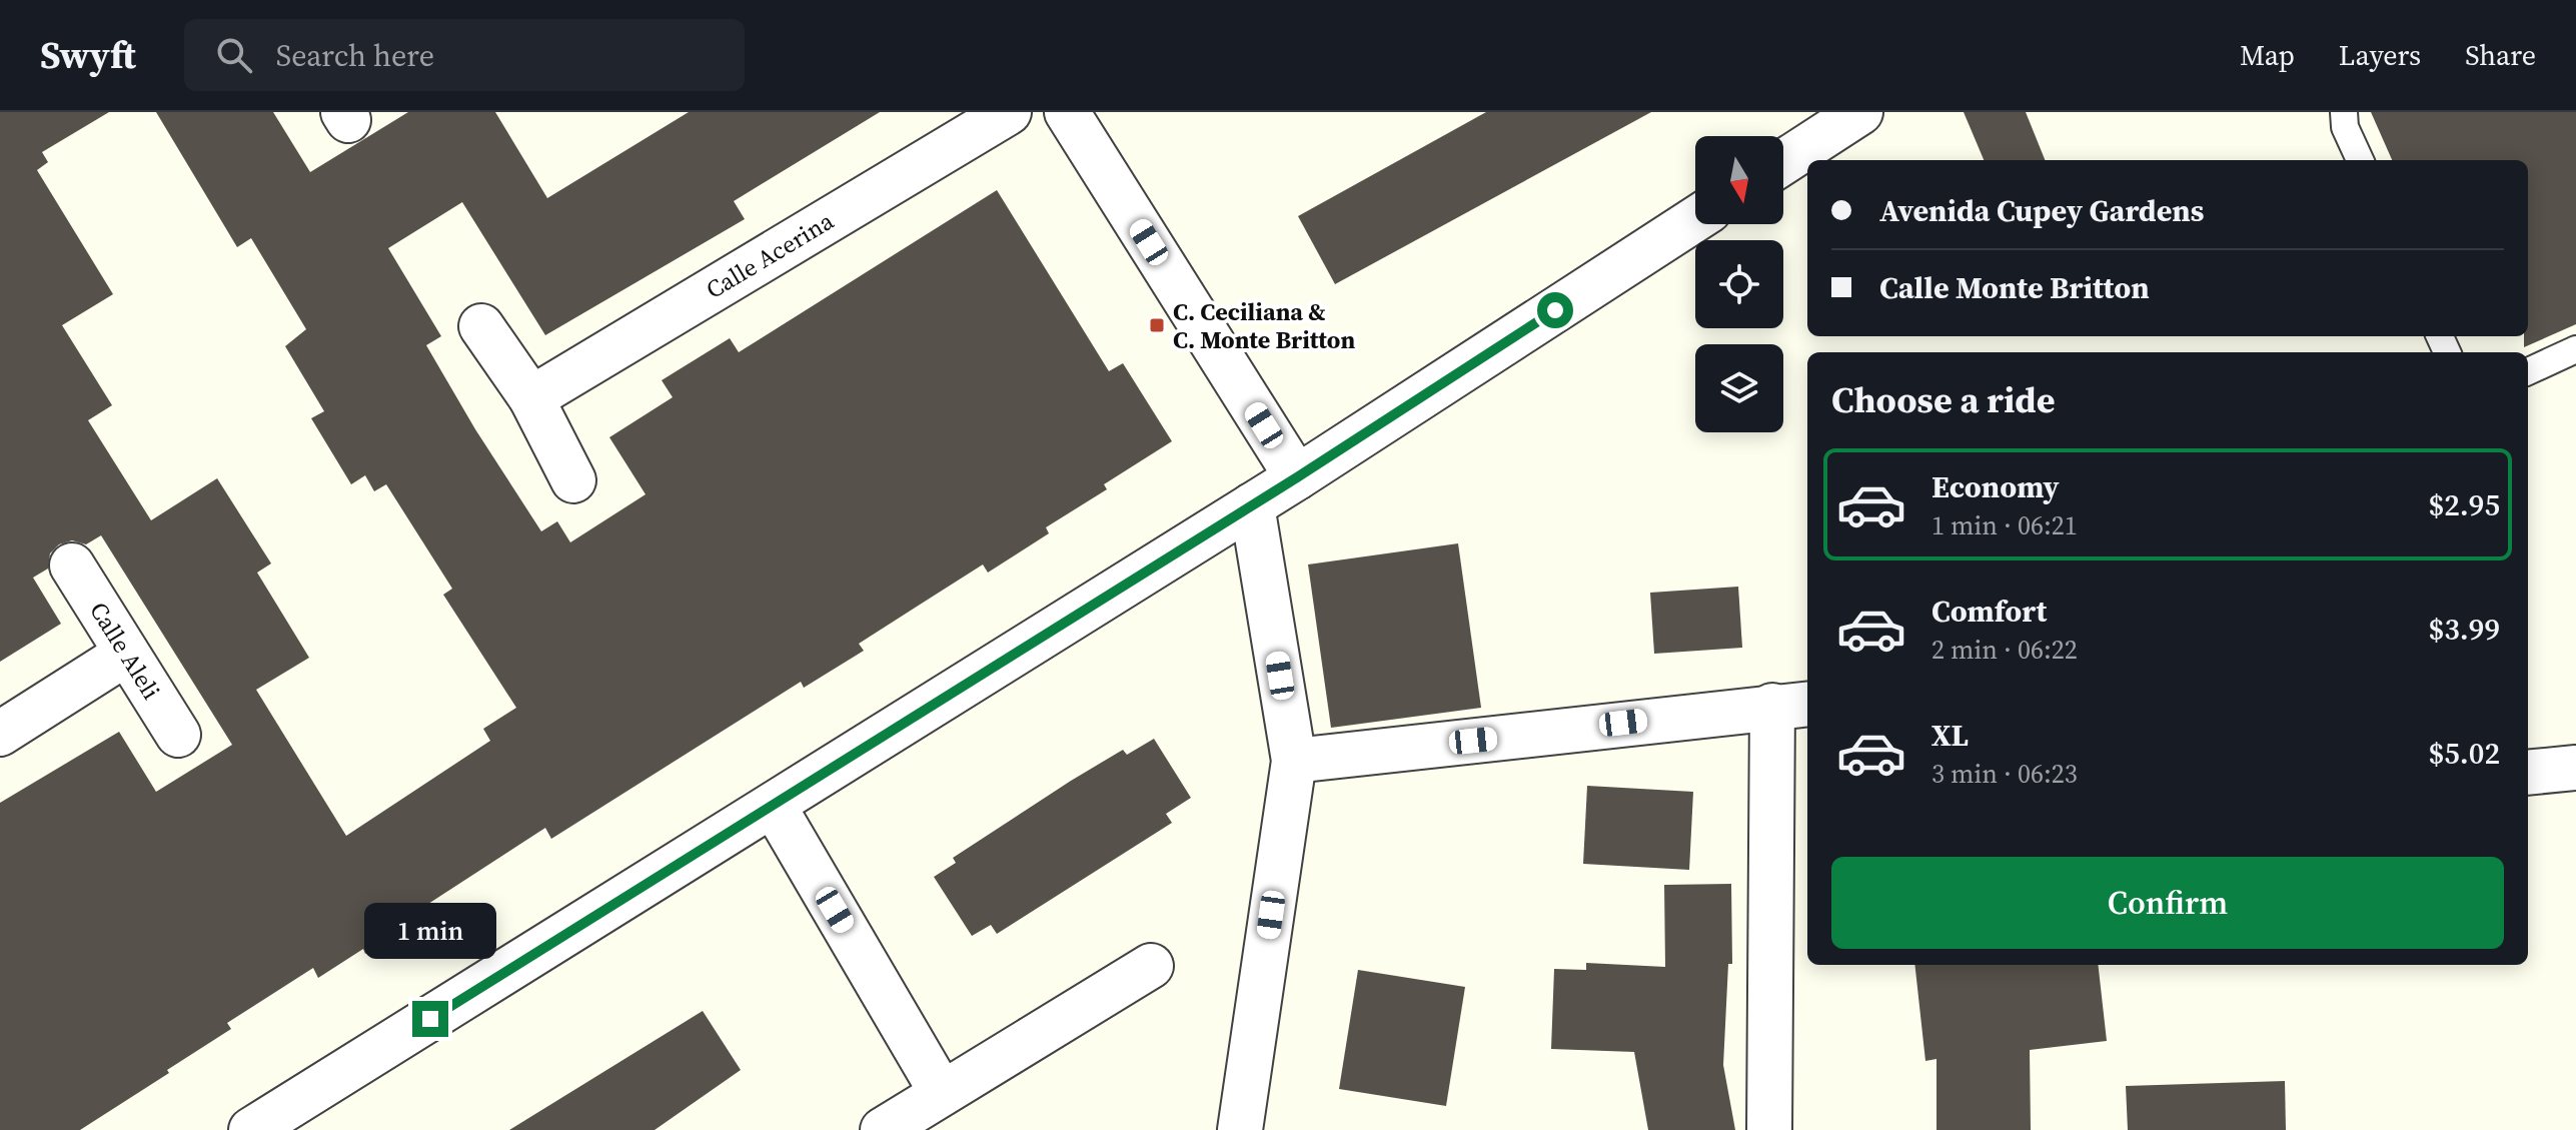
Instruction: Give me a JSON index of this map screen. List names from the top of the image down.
{
  "streets": {
    "street": ["Calle Acerina", "Calle Aleli"]
  },
  "places": {
    "transit": ["C. Ceciliana & C. Monte Britton"]
  },
  "north": "bottom",
  "page": {
    "header": "Swyft",
    "search": "Search here",
    "nav": ["Map", "Layers", "Share"],
    "banner": ["Avenida Cupey Gardens", "Calle Monte Britton"],
    "heading": "Choose a ride",
    "list": [
      {
        "name": "Economy",
        "note": "1 min · 06:21",
        "value": "$2.95"
      },
      {
        "name": "Comfort",
        "note": "2 min · 06:22",
        "value": "$3.99"
      },
      {
        "name": "XL",
        "note": "3 min · 06:23",
        "value": "$5.02"
      }
    ],
    "buttons": "Confirm",
    "bubble": "1 min"
  }
}
